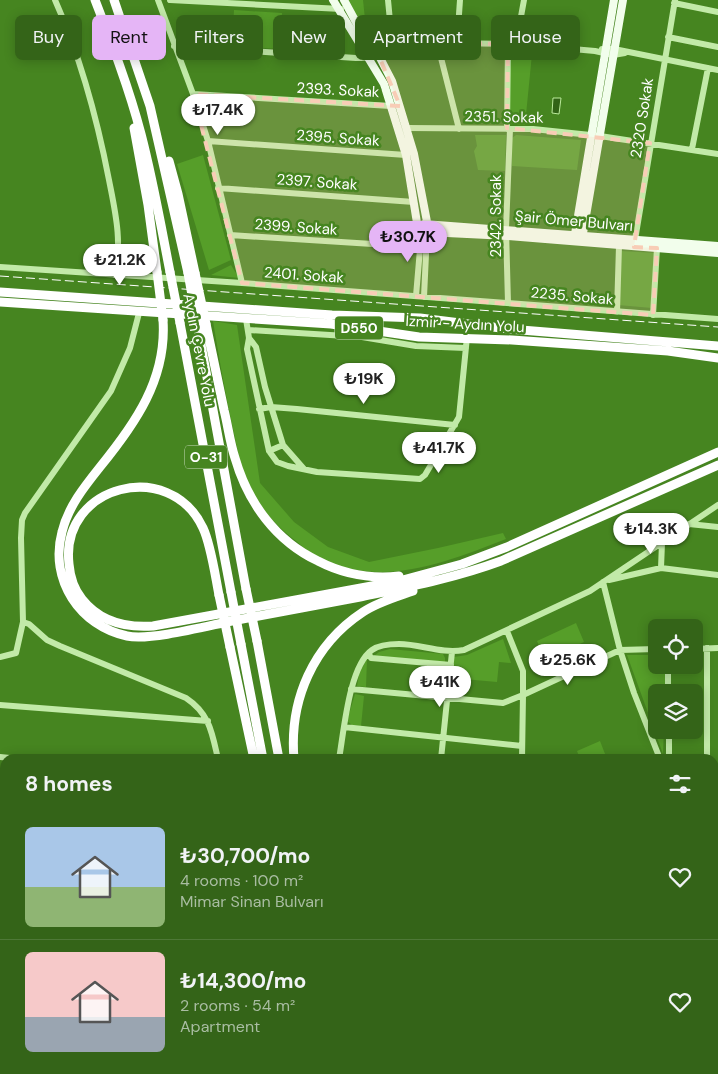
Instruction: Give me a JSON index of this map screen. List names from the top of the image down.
{
  "streets": {
    "highway": [
      "İzmir - Aydın Yolu",
      "D550",
      "Aydın Çevre Yolu",
      "O-31"
    ],
    "main road": ["Şair Ömer Bulvarı"],
    "street": [
      "2393. Sokak",
      "2351. Sokak",
      "2320 Sokak",
      "2395. Sokak",
      "2397. Sokak",
      "2342. Sokak",
      "2399. Sokak",
      "2401. Sokak",
      "2235. Sokak"
    ]
  },
  "crossings": [
    ["2351. Sokak", "2320 Sokak"],
    ["2351. Sokak", "2342. Sokak"],
    ["2320 Sokak", "Şair Ömer Bulvarı"],
    ["2342. Sokak", "Şair Ömer Bulvarı"],
    ["2342. Sokak", "2235. Sokak"],
    ["2401. Sokak", "2235. Sokak"]
  ],
  "page": {
    "chip": [
      "Buy",
      "Rent",
      "Filters",
      "New",
      "Apartment",
      "House"
    ],
    "price": [
      "₺17.4K",
      "₺30.7K",
      "₺21.2K",
      "₺19K",
      "₺41.7K",
      "₺14.3K",
      "₺25.6K",
      "₺41K"
    ],
    "heading": "8 homes",
    "list": [
      {
        "name": "₺30,700/mo",
        "note": "4 rooms · 100 m² · Mimar Sinan Bulvarı"
      },
      {
        "name": "₺14,300/mo",
        "note": "2 rooms · 54 m² · Apartment"
      }
    ]
  }
}
